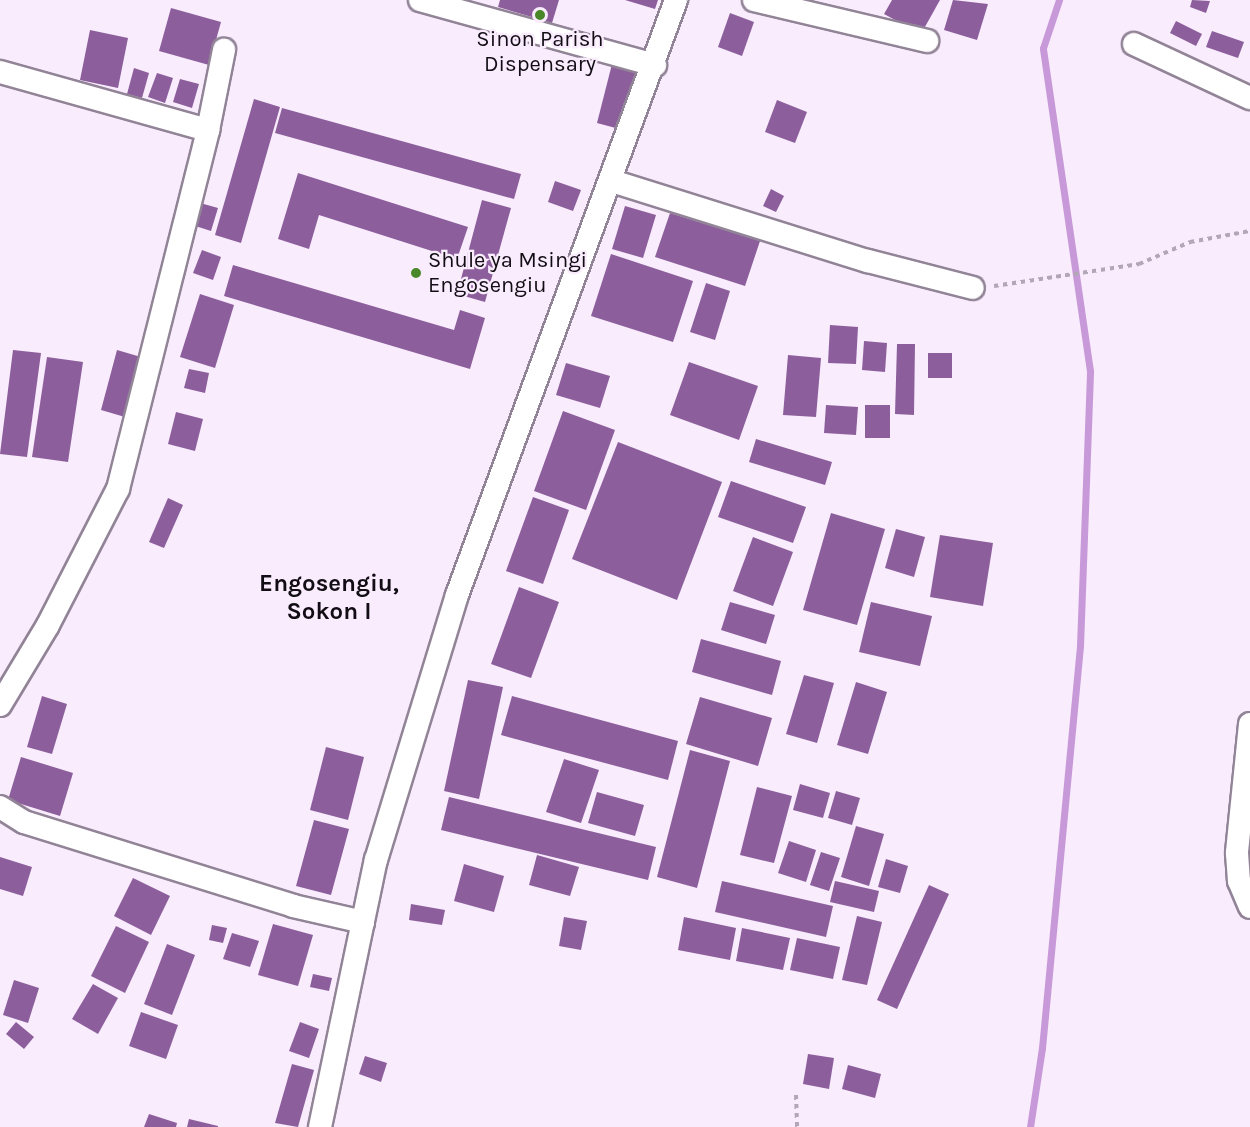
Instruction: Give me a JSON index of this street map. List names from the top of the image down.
{
  "districts": ["Engosengiu, Sokon I"],
  "places": ["Sinon Parish Dispensary", "Shule ya Msingi Engosengiu"]
}
